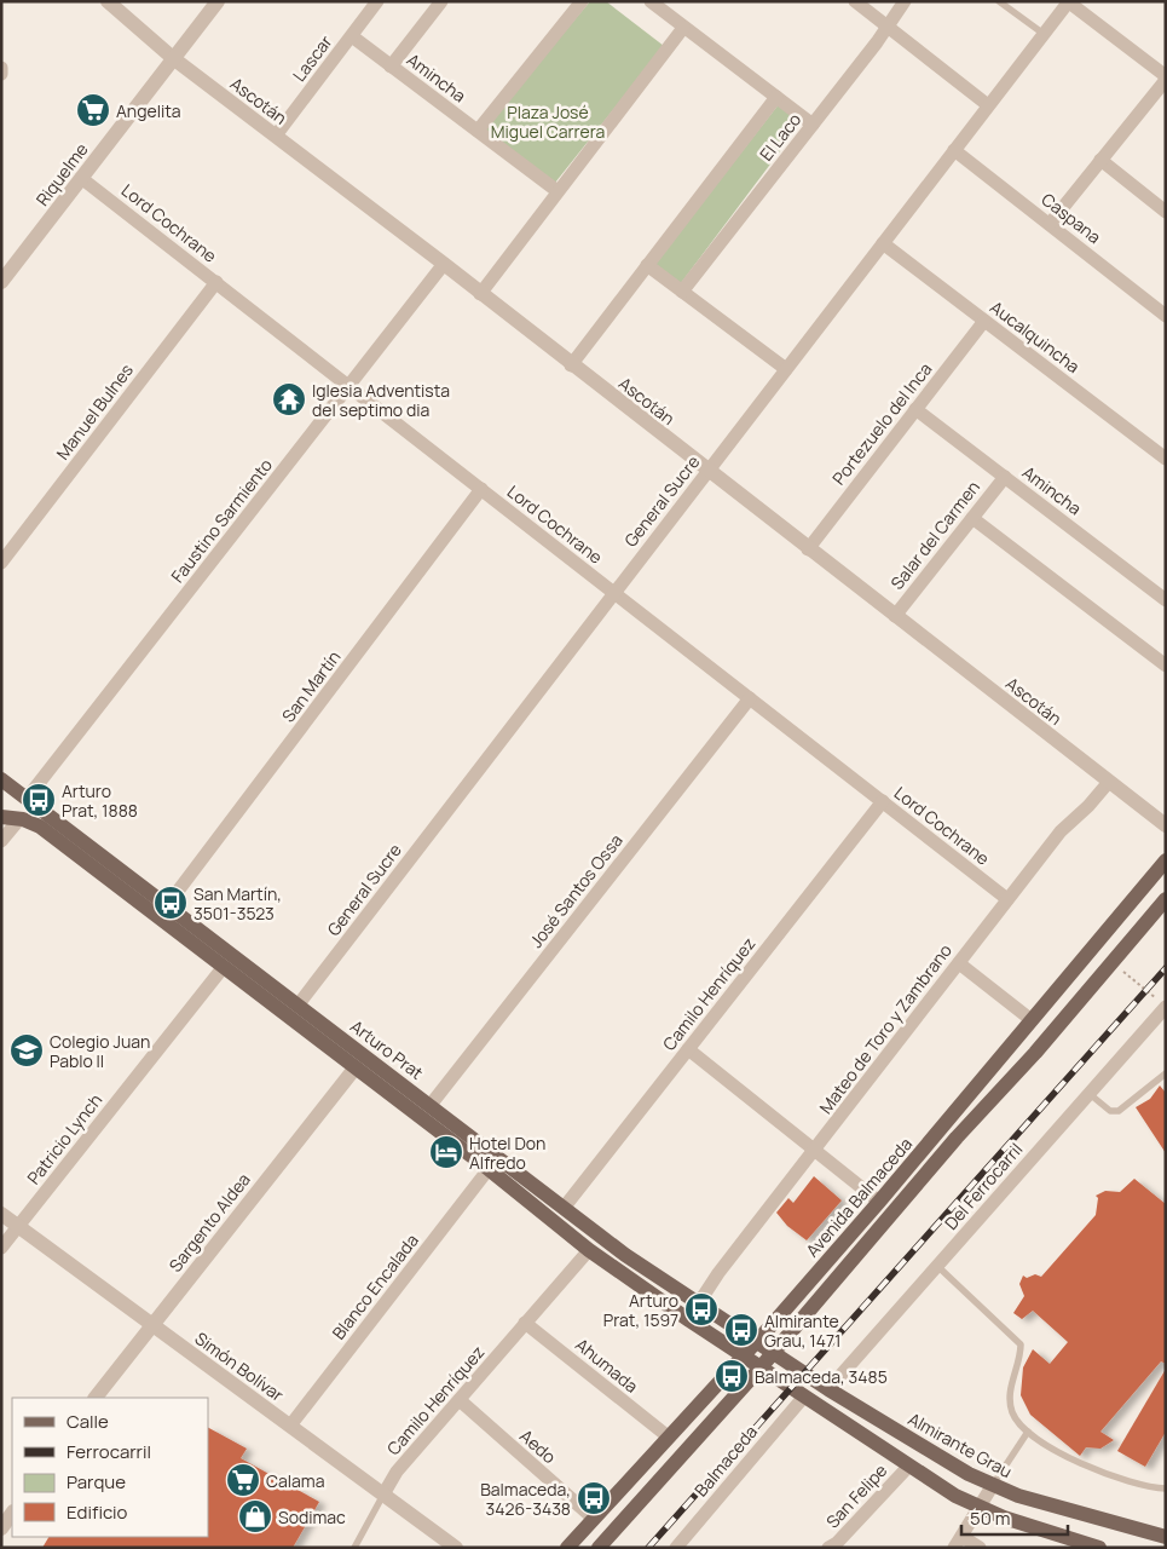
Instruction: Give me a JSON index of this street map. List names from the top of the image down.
{
  "streets": {
    "main road": ["Arturo Prat", "Avenida Balmaceda", "Almirante Grau"],
    "street": [
      "Lascar",
      "Amincha",
      "Ascotán",
      "El Laco",
      "Riquelme",
      "Caspana",
      "Lord Cochrane",
      "Aucalquincha",
      "Manuel Bulnes",
      "Portezuelo del Inca",
      "General Sucre",
      "Faustino Sarmiento",
      "Salar del Carmen",
      "San Martín",
      "José Santos Ossa",
      "Camilo Henríquez",
      "Mateo de Toro y Zambrano",
      "Patricio Lynch",
      "Del Ferrocarril",
      "Sargento Aldea",
      "Blanco Encalada",
      "Ahumada",
      "Simón Bolívar",
      "Aedo",
      "Balmaceda",
      "San Felipe"
    ]
  },
  "crossings": [
    ["Lascar", "Amincha"],
    ["Lascar", "Ascotán"],
    ["Amincha", "Portezuelo del Inca"],
    ["Amincha", "Salar del Carmen"],
    ["Ascotán", "El Laco"],
    ["Ascotán", "Riquelme"],
    ["Ascotán", "Portezuelo del Inca"],
    ["Ascotán", "General Sucre"],
    ["Ascotán", "Faustino Sarmiento"],
    ["Ascotán", "Salar del Carmen"],
    ["Ascotán", "Mateo de Toro y Zambrano"],
    ["Riquelme", "Lord Cochrane"],
    ["Caspana", "General Sucre"],
    ["Lord Cochrane", "Manuel Bulnes"],
    ["Lord Cochrane", "General Sucre"],
    ["Lord Cochrane", "Faustino Sarmiento"],
    ["Lord Cochrane", "San Martín"],
    ["Lord Cochrane", "José Santos Ossa"],
    ["Lord Cochrane", "Camilo Henríquez"],
    ["Lord Cochrane", "Mateo de Toro y Zambrano"],
    ["Aucalquincha", "Portezuelo del Inca"],
    ["Aucalquincha", "General Sucre"],
    ["General Sucre", "Arturo Prat"],
    ["Faustino Sarmiento", "Arturo Prat"],
    ["San Martín", "Arturo Prat"],
    ["José Santos Ossa", "Arturo Prat"],
    ["Camilo Henríquez", "Arturo Prat"],
    ["Camilo Henríquez", "Ahumada"],
    ["Camilo Henríquez", "Simón Bolívar"],
    ["Camilo Henríquez", "Aedo"],
    ["Mateo de Toro y Zambrano", "Arturo Prat"],
    ["Arturo Prat", "Patricio Lynch"],
    ["Arturo Prat", "Avenida Balmaceda"],
    ["Arturo Prat", "Sargento Aldea"],
    ["Arturo Prat", "Blanco Encalada"],
    ["Arturo Prat", "Almirante Grau"],
    ["Patricio Lynch", "Simón Bolívar"],
    ["Del Ferrocarril", "Almirante Grau"],
    ["Avenida Balmaceda", "Ahumada"],
    ["Avenida Balmaceda", "Almirante Grau"],
    ["Avenida Balmaceda", "Aedo"],
    ["Sargento Aldea", "Simón Bolívar"],
    ["Blanco Encalada", "Simón Bolívar"]
  ],
  "parks": ["Plaza José Miguel Carrera"],
  "places": {
    "supermarket": ["Angelita", "Calama"],
    "temple": ["Iglesia Adventista del septimo dia"],
    "bus stop": [
      "Arturo Prat, 1888",
      "San Martín, 3501-3523",
      "Arturo Prat, 1597",
      "Almirante Grau, 1471",
      "Balmaceda, 3485",
      "Balmaceda, 3426-3438"
    ],
    "school or university": ["Colegio Juan Pablo II"],
    "hotel": ["Hotel Don Alfredo"],
    "shop": ["Sodimac"]
  },
  "legend": [
    "Calle",
    "Ferrocarril",
    "Parque",
    "Edificio"
  ],
  "scale_bar": "50 m"
}
